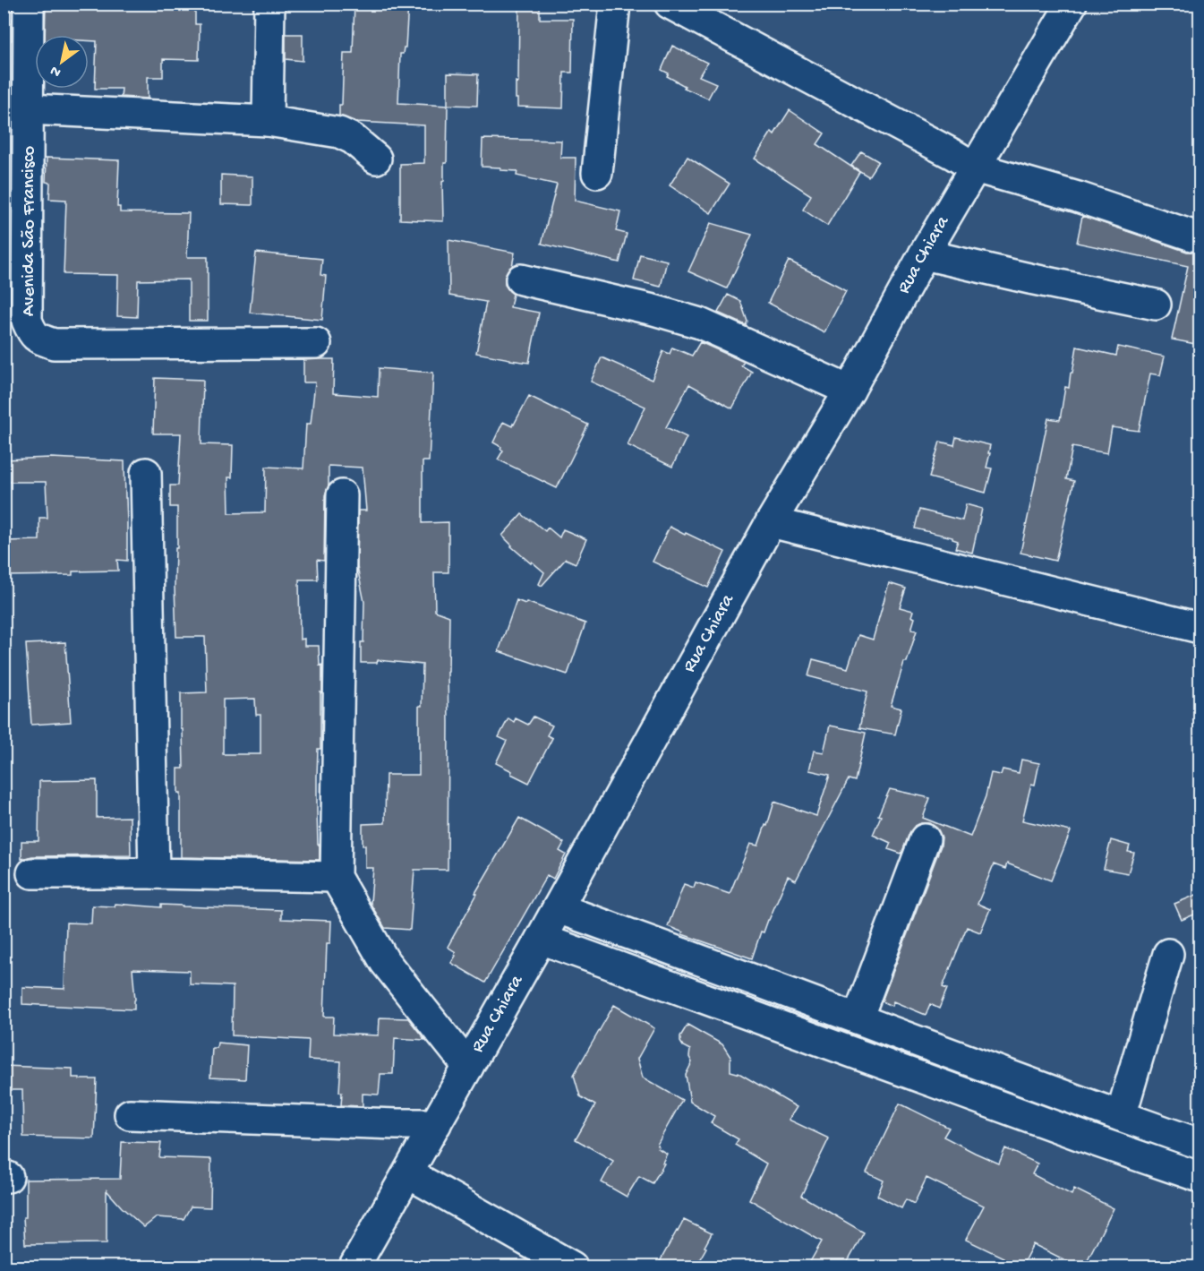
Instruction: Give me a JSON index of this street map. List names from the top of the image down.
{
  "streets": {
    "street": ["Avenida São Francisco", "Rua Chiara"]
  },
  "north": "bottom left"
}
